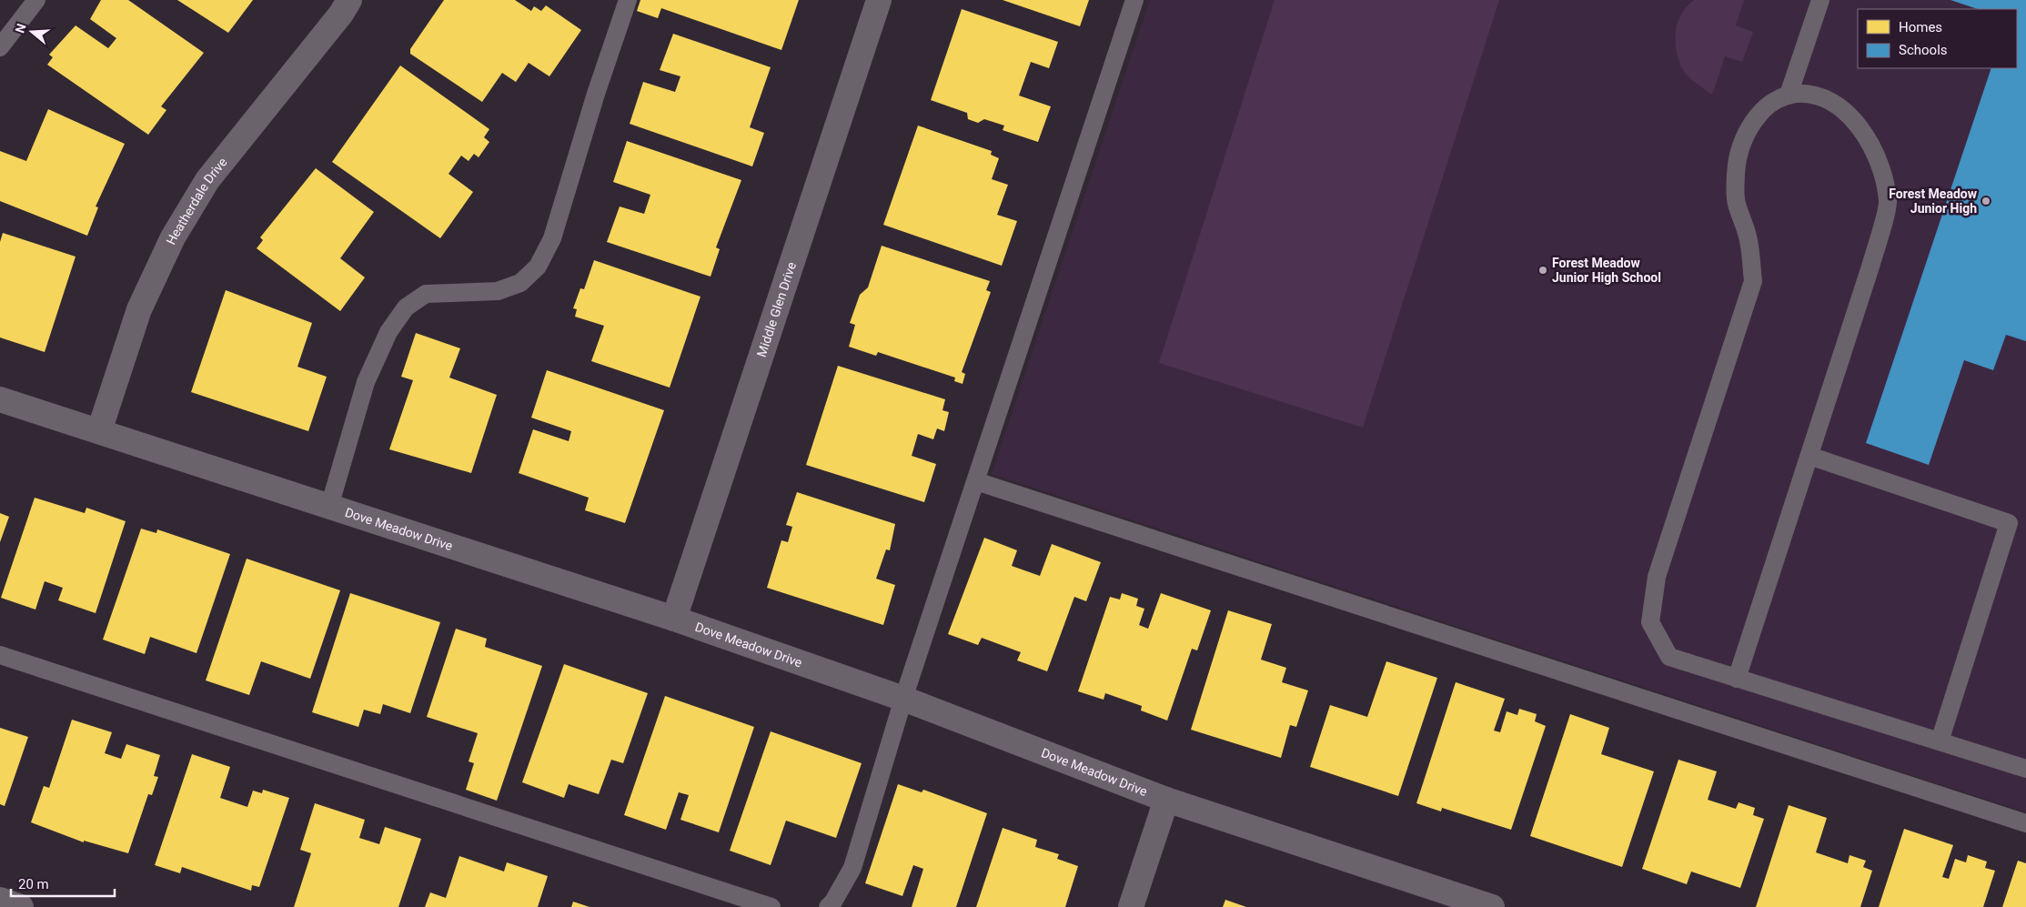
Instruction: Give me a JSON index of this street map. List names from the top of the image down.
{
  "streets": {
    "street": ["Heatherdale Drive", "Middle Glen Drive", "Dove Meadow Drive"]
  },
  "crossings": [
    ["Heatherdale Drive", "Dove Meadow Drive"],
    ["Middle Glen Drive", "Dove Meadow Drive"]
  ],
  "places": ["Forest Meadow Junior High", "Forest Meadow Junior High School"],
  "legend": ["Homes", "Schools"],
  "scale_bar": "20 m",
  "north": "left"
}
